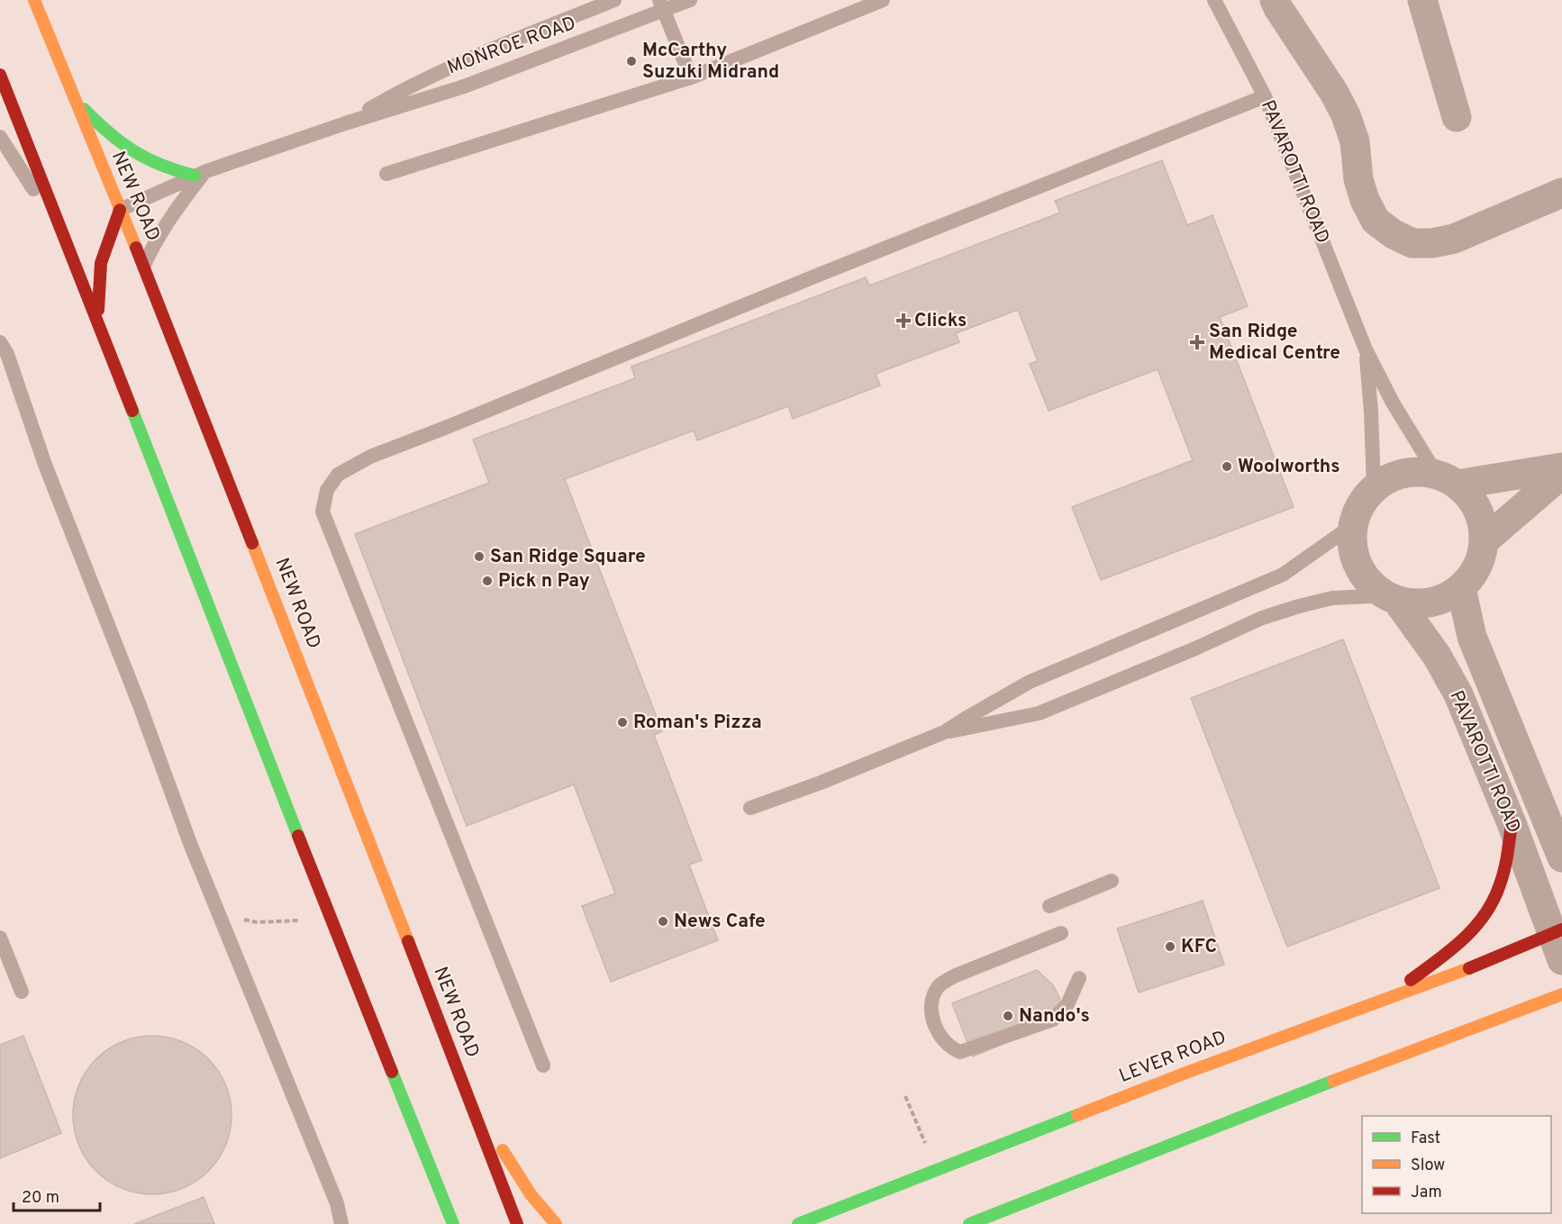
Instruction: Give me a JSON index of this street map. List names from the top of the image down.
{
  "streets": {
    "main road": ["NEW ROAD", "LEVER ROAD"],
    "street": ["PAVAROTTI ROAD"],
    "lane": ["MONROE ROAD"]
  },
  "crossings": [
    ["MONROE ROAD", "NEW ROAD"],
    ["PAVAROTTI ROAD", "LEVER ROAD"]
  ],
  "places": {
    "other": [
      "McCarthy Suzuki Midrand",
      "Woolworths",
      "San Ridge Square",
      "Pick n Pay",
      "Roman's Pizza",
      "News Cafe",
      "KFC",
      "Nando's"
    ],
    "health": ["Clicks", "San Ridge Medical Centre"]
  },
  "legend": ["Fast", "Slow", "Jam"],
  "scale_bar": "20 m"
}
